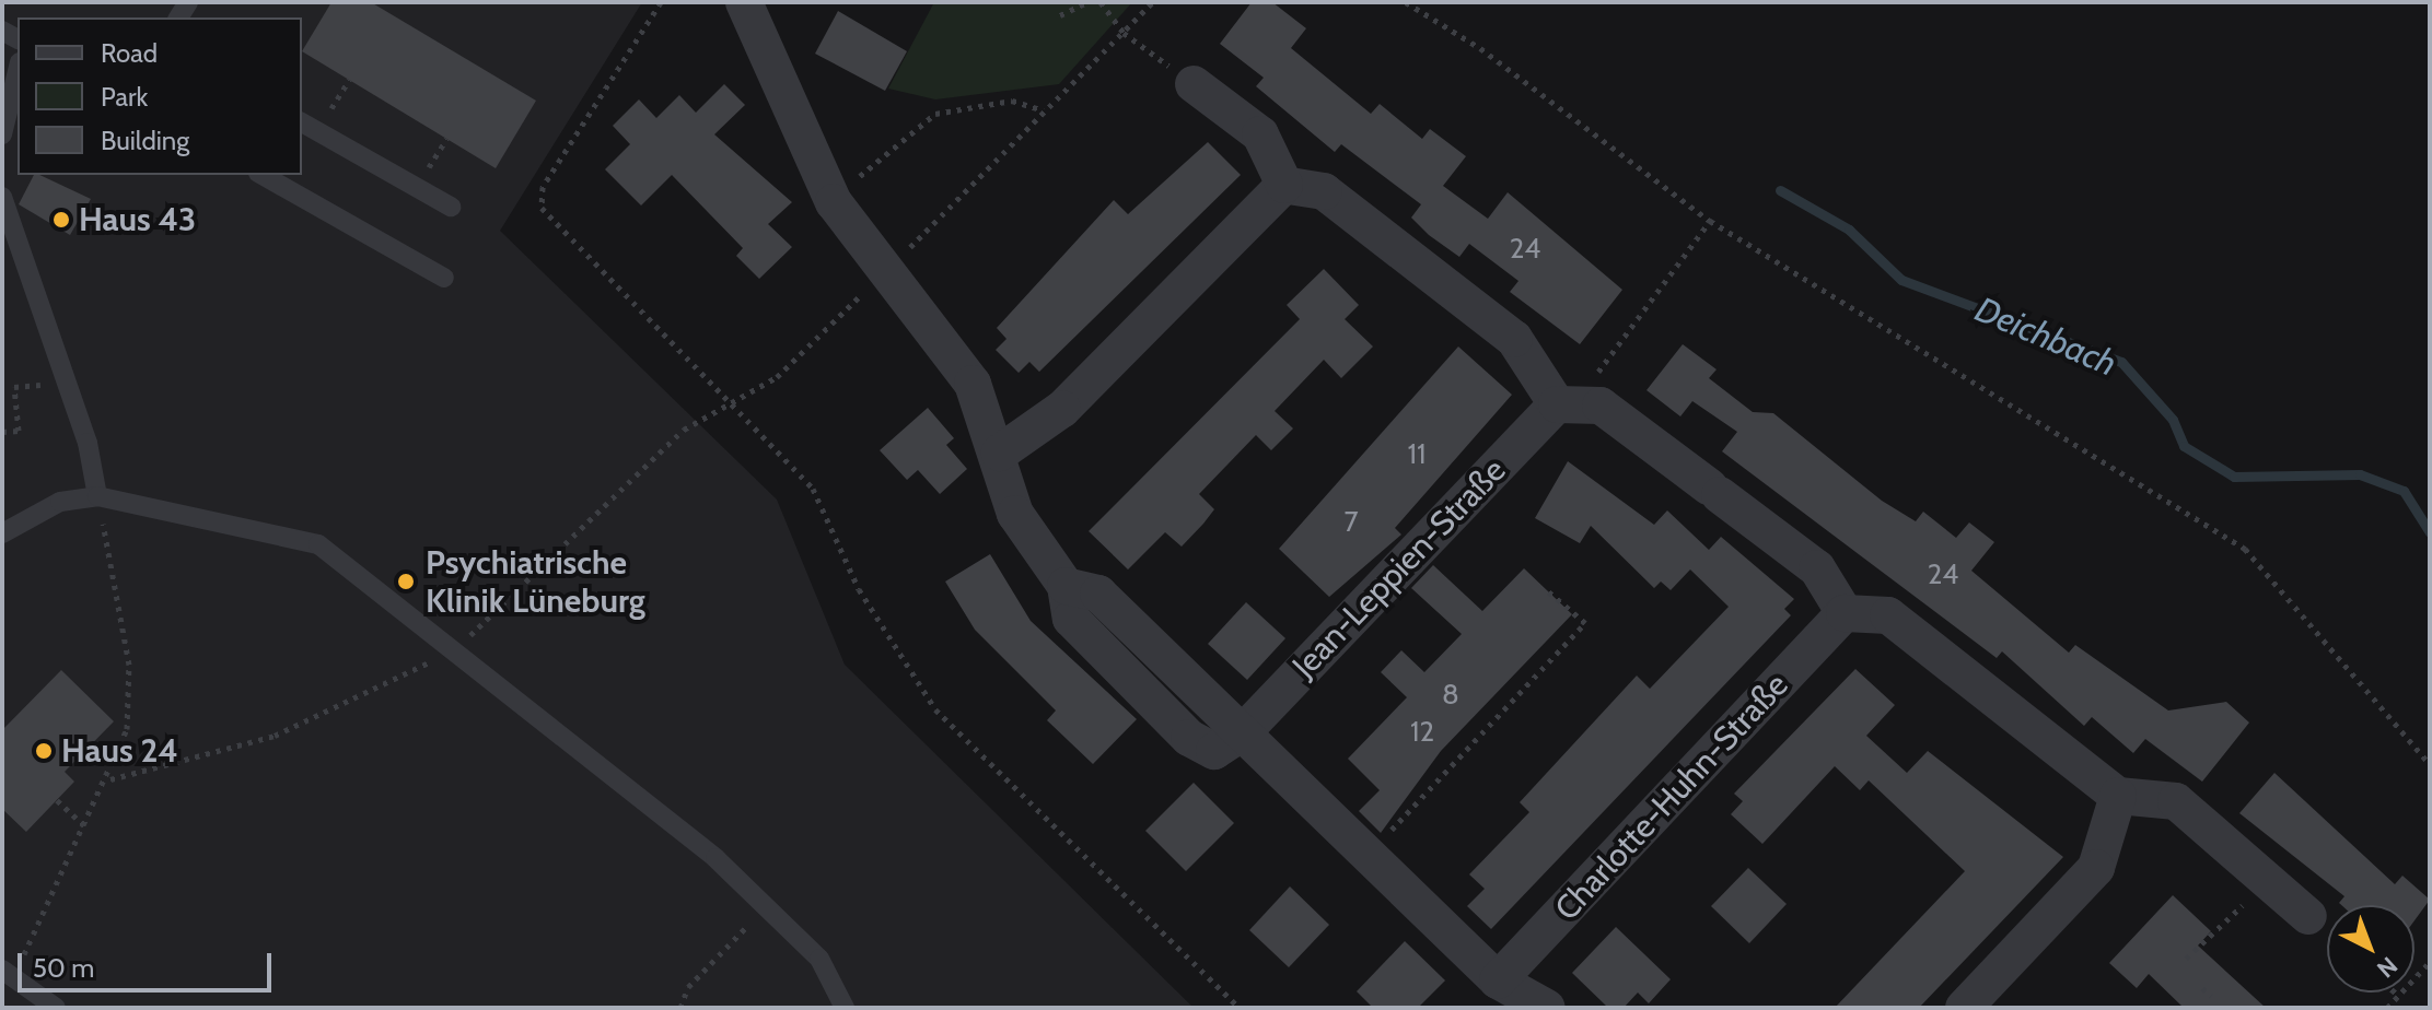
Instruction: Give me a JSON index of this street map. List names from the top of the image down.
{
  "streets": {
    "street": ["Jean-Leppien-Straße", "Charlotte-Huhn-Straße"]
  },
  "water": ["Deichbach"],
  "places": ["Haus 43", "Psychiatrische Klinik Lüneburg", "Haus 24"],
  "house_numbers": [
    "24",
    "11",
    "7",
    "24",
    "8",
    "12"
  ],
  "legend": ["Road", "Park", "Building"],
  "scale_bar": "50 m",
  "north": "bottom right"
}
